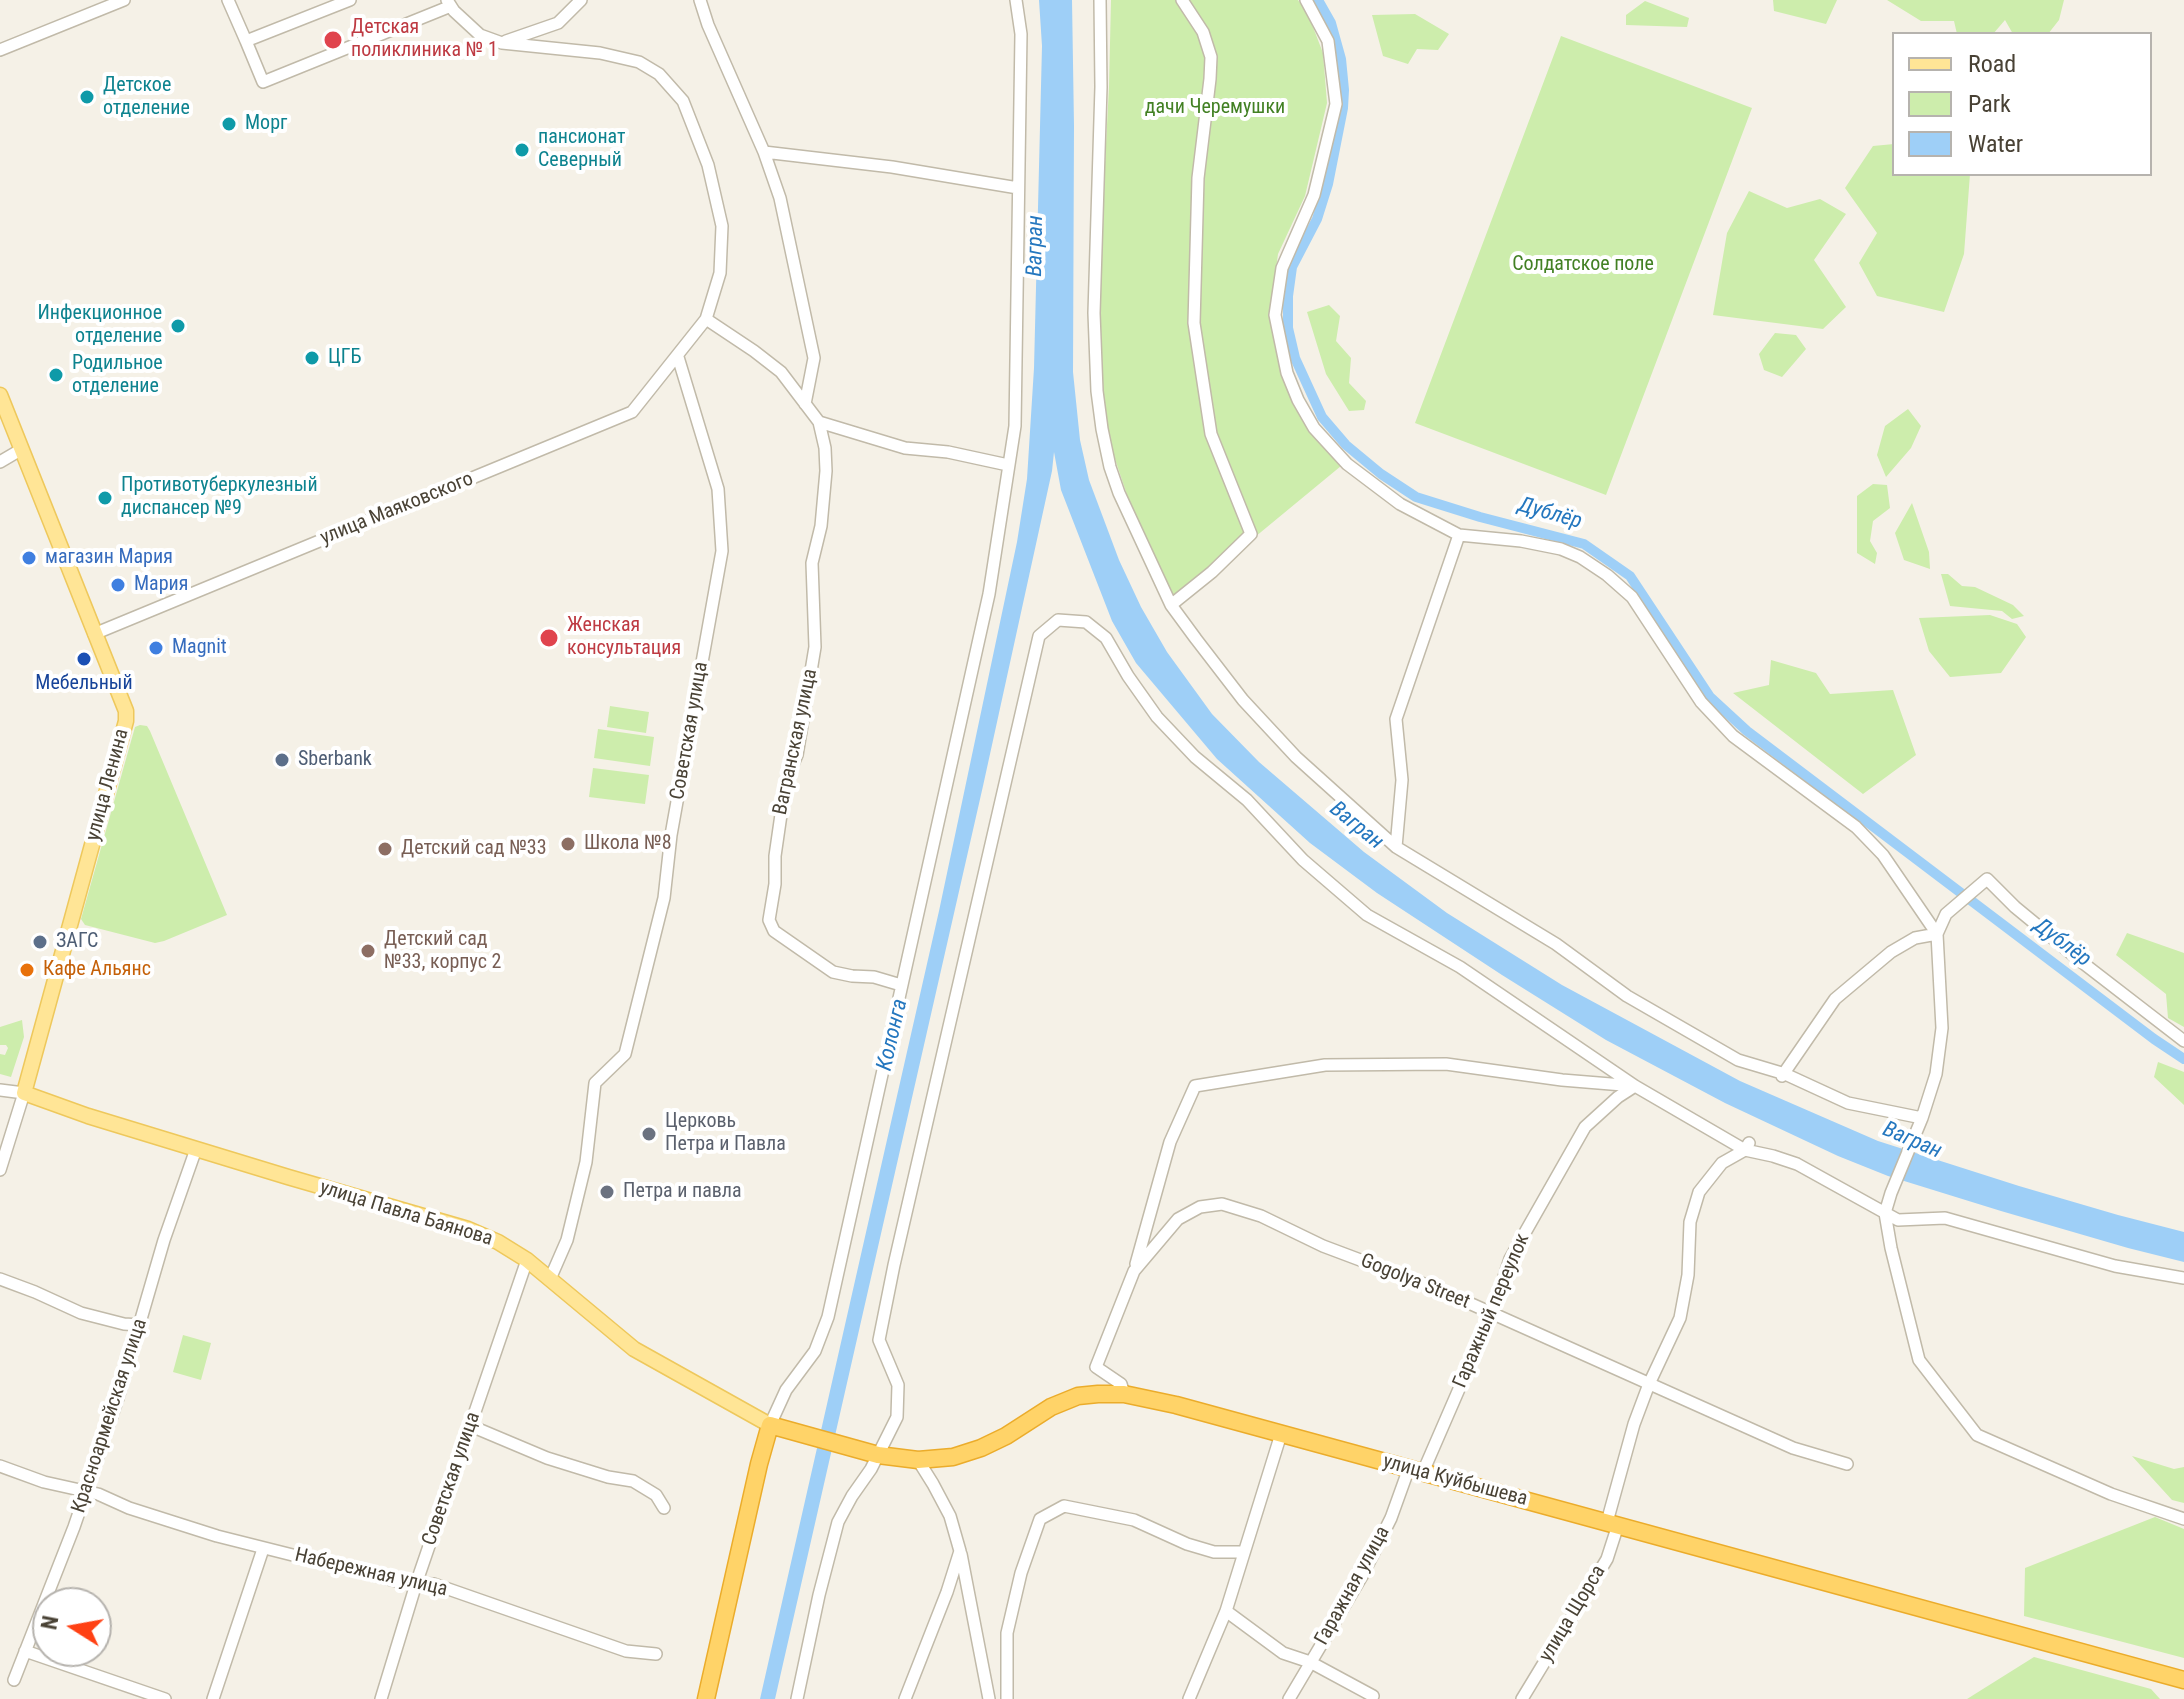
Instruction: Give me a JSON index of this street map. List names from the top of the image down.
{
  "streets": {
    "highway": ["улица Куйбышева"],
    "main road": ["улица Ленина", "улица Павла Баянова"],
    "street": [
      "улица Маяковского",
      "Советская улица",
      "Вагранская улица",
      "Gogolya Street",
      "Гаражный переулок",
      "Красноармейская улица",
      "Набережная улица",
      "Гаражная улица",
      "улица Щорса"
    ]
  },
  "crossings": [
    ["улица Маяковского", "Советская улица"],
    ["улица Маяковского", "улица Ленина"],
    ["Советская улица", "улица Павла Баянова"],
    ["Советская улица", "Набережная улица"],
    ["улица Ленина", "улица Павла Баянова"],
    ["улица Павла Баянова", "Красноармейская улица"],
    ["улица Павла Баянова", "улица Куйбышева"],
    ["Gogolya Street", "Гаражный переулок"],
    ["Gogolya Street", "улица Куйбышева"],
    ["Gogolya Street", "улица Щорса"],
    ["Гаражный переулок", "улица Куйбышева"],
    ["Гаражный переулок", "Гаражная улица"],
    ["Красноармейская улица", "Набережная улица"],
    ["улица Куйбышева", "Гаражная улица"],
    ["улица Куйбышева", "улица Щорса"]
  ],
  "water": ["Вагран", "Дублёр", "Колонга"],
  "parks": ["дачи Черемушки", "Солдатское поле"],
  "places": [
    "Детская поликлиника № 1",
    "Детское отделение",
    "Морг",
    "пансионат Северный",
    "Инфекционное отделение",
    "ЦГБ",
    "Родильное отделение",
    "Противотуберкулезный диспансер №9",
    "магазин Мария",
    "Мария",
    "Женская консультация",
    "Magnit",
    "Мебельный",
    "Sberbank",
    "Школа №8",
    "Детский сад №33",
    "ЗАГС",
    "Детский сад №33, корпус 2",
    "Кафе Альянс",
    "Церковь Петра и Павла",
    "Петра и павла"
  ],
  "legend": ["Road", "Park", "Water"],
  "north": "left"
}
